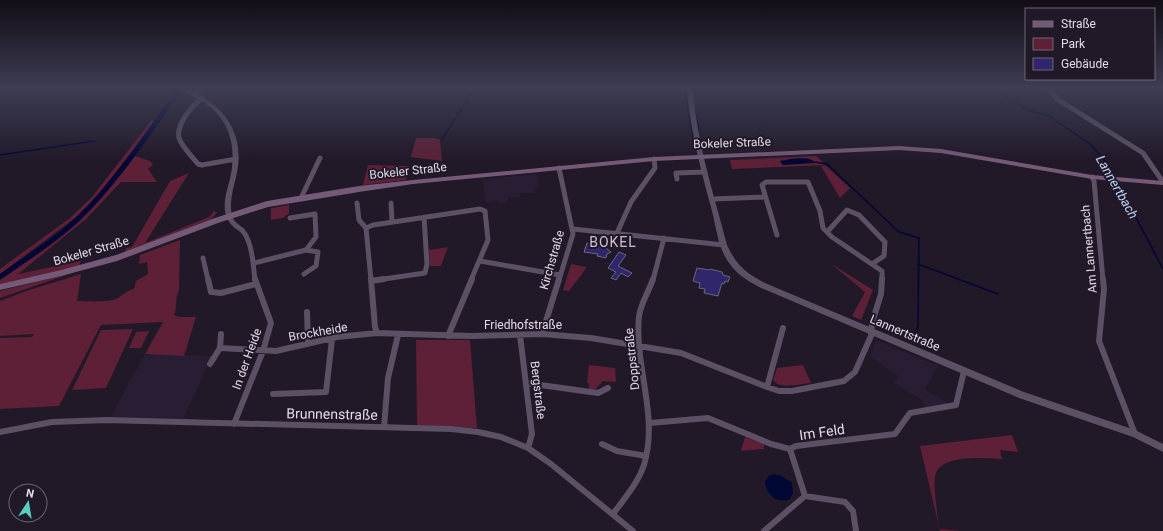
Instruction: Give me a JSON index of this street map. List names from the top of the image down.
{
  "streets": {
    "main road": ["Bokeler Straße"],
    "street": [
      "Am Lannertbach",
      "Kirchstraße",
      "Friedhofstraße",
      "Brockheide",
      "Lannertstraße",
      "In der Heide",
      "Doppstraße",
      "Bergstraße",
      "Brunnenstraße",
      "Im Feld"
    ]
  },
  "crossings": [
    ["Bokeler Straße", "Am Lannertbach"],
    ["Bokeler Straße", "Kirchstraße"],
    ["Bokeler Straße", "Lannertstraße"],
    ["Bokeler Straße", "In der Heide"],
    ["Am Lannertbach", "Lannertstraße"],
    ["Kirchstraße", "Friedhofstraße"],
    ["Friedhofstraße", "Brockheide"],
    ["Friedhofstraße", "Lannertstraße"],
    ["Friedhofstraße", "Doppstraße"],
    ["Friedhofstraße", "Bergstraße"],
    ["Brockheide", "In der Heide"],
    ["Lannertstraße", "Im Feld"],
    ["In der Heide", "Brunnenstraße"],
    ["Doppstraße", "Brunnenstraße"],
    ["Doppstraße", "Im Feld"],
    ["Bergstraße", "Brunnenstraße"]
  ],
  "districts": ["BOKEL"],
  "water": ["Lannertbach"],
  "legend": ["Straße", "Park", "Gebäude"],
  "north": "top"
}
